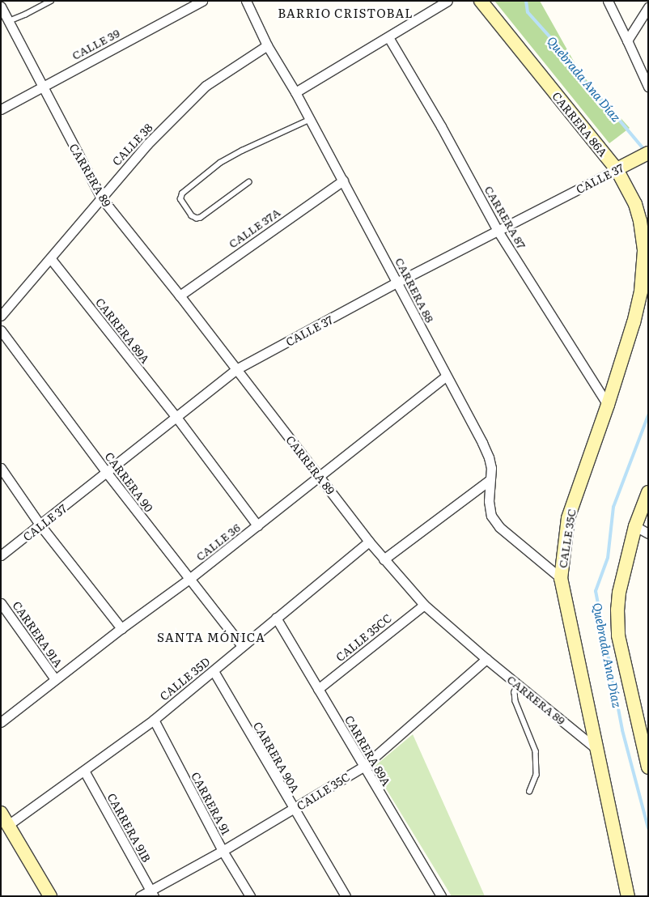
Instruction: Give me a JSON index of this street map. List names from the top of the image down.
{
  "streets": {
    "street": [
      "CALLE 39",
      "CARRERA 86A",
      "CALLE 38",
      "CARRERA 89",
      "CALLE 37",
      "CARRERA 87",
      "CALLE 37A",
      "CARRERA 88",
      "CARRERA 89A",
      "CARRERA 90",
      "CALLE 35C",
      "CALLE 36",
      "CARRERA 91A",
      "CALLE 35CC",
      "CALLE 35D",
      "CARRERA 90A",
      "CARRERA 91",
      "CARRERA 91B"
    ]
  },
  "crossings": [
    ["CALLE 39", "CARRERA 89"],
    ["CARRERA 86A", "CALLE 37"],
    ["CARRERA 86A", "CARRERA 87"],
    ["CARRERA 86A", "CALLE 35C"],
    ["CALLE 38", "CARRERA 89"],
    ["CALLE 38", "CARRERA 88"],
    ["CALLE 38", "CARRERA 89A"],
    ["CARRERA 89", "CALLE 37"],
    ["CARRERA 89", "CALLE 37A"],
    ["CARRERA 89", "CALLE 35C"],
    ["CARRERA 89", "CALLE 36"],
    ["CARRERA 89", "CALLE 35CC"],
    ["CARRERA 89", "CALLE 35D"],
    ["CALLE 37", "CARRERA 87"],
    ["CALLE 37", "CARRERA 88"],
    ["CALLE 37", "CARRERA 89A"],
    ["CALLE 37", "CARRERA 90"],
    ["CARRERA 87", "CALLE 35C"],
    ["CALLE 37A", "CARRERA 88"],
    ["CARRERA 88", "CALLE 35C"],
    ["CARRERA 88", "CALLE 36"],
    ["CARRERA 89A", "CALLE 35C"],
    ["CARRERA 89A", "CALLE 36"],
    ["CARRERA 89A", "CALLE 35CC"],
    ["CARRERA 89A", "CALLE 35D"],
    ["CARRERA 90", "CALLE 36"],
    ["CARRERA 90", "CALLE 35D"],
    ["CALLE 35C", "CARRERA 90A"],
    ["CALLE 35C", "CARRERA 91"],
    ["CALLE 35C", "CARRERA 91B"],
    ["CALLE 36", "CARRERA 91A"],
    ["CALLE 35D", "CARRERA 90A"],
    ["CALLE 35D", "CARRERA 91"],
    ["CALLE 35D", "CARRERA 91B"]
  ],
  "districts": ["BARRIO CRISTOBAL", "SANTA MÓNICA"],
  "water": ["Quebrada Ana Díaz"]
}
